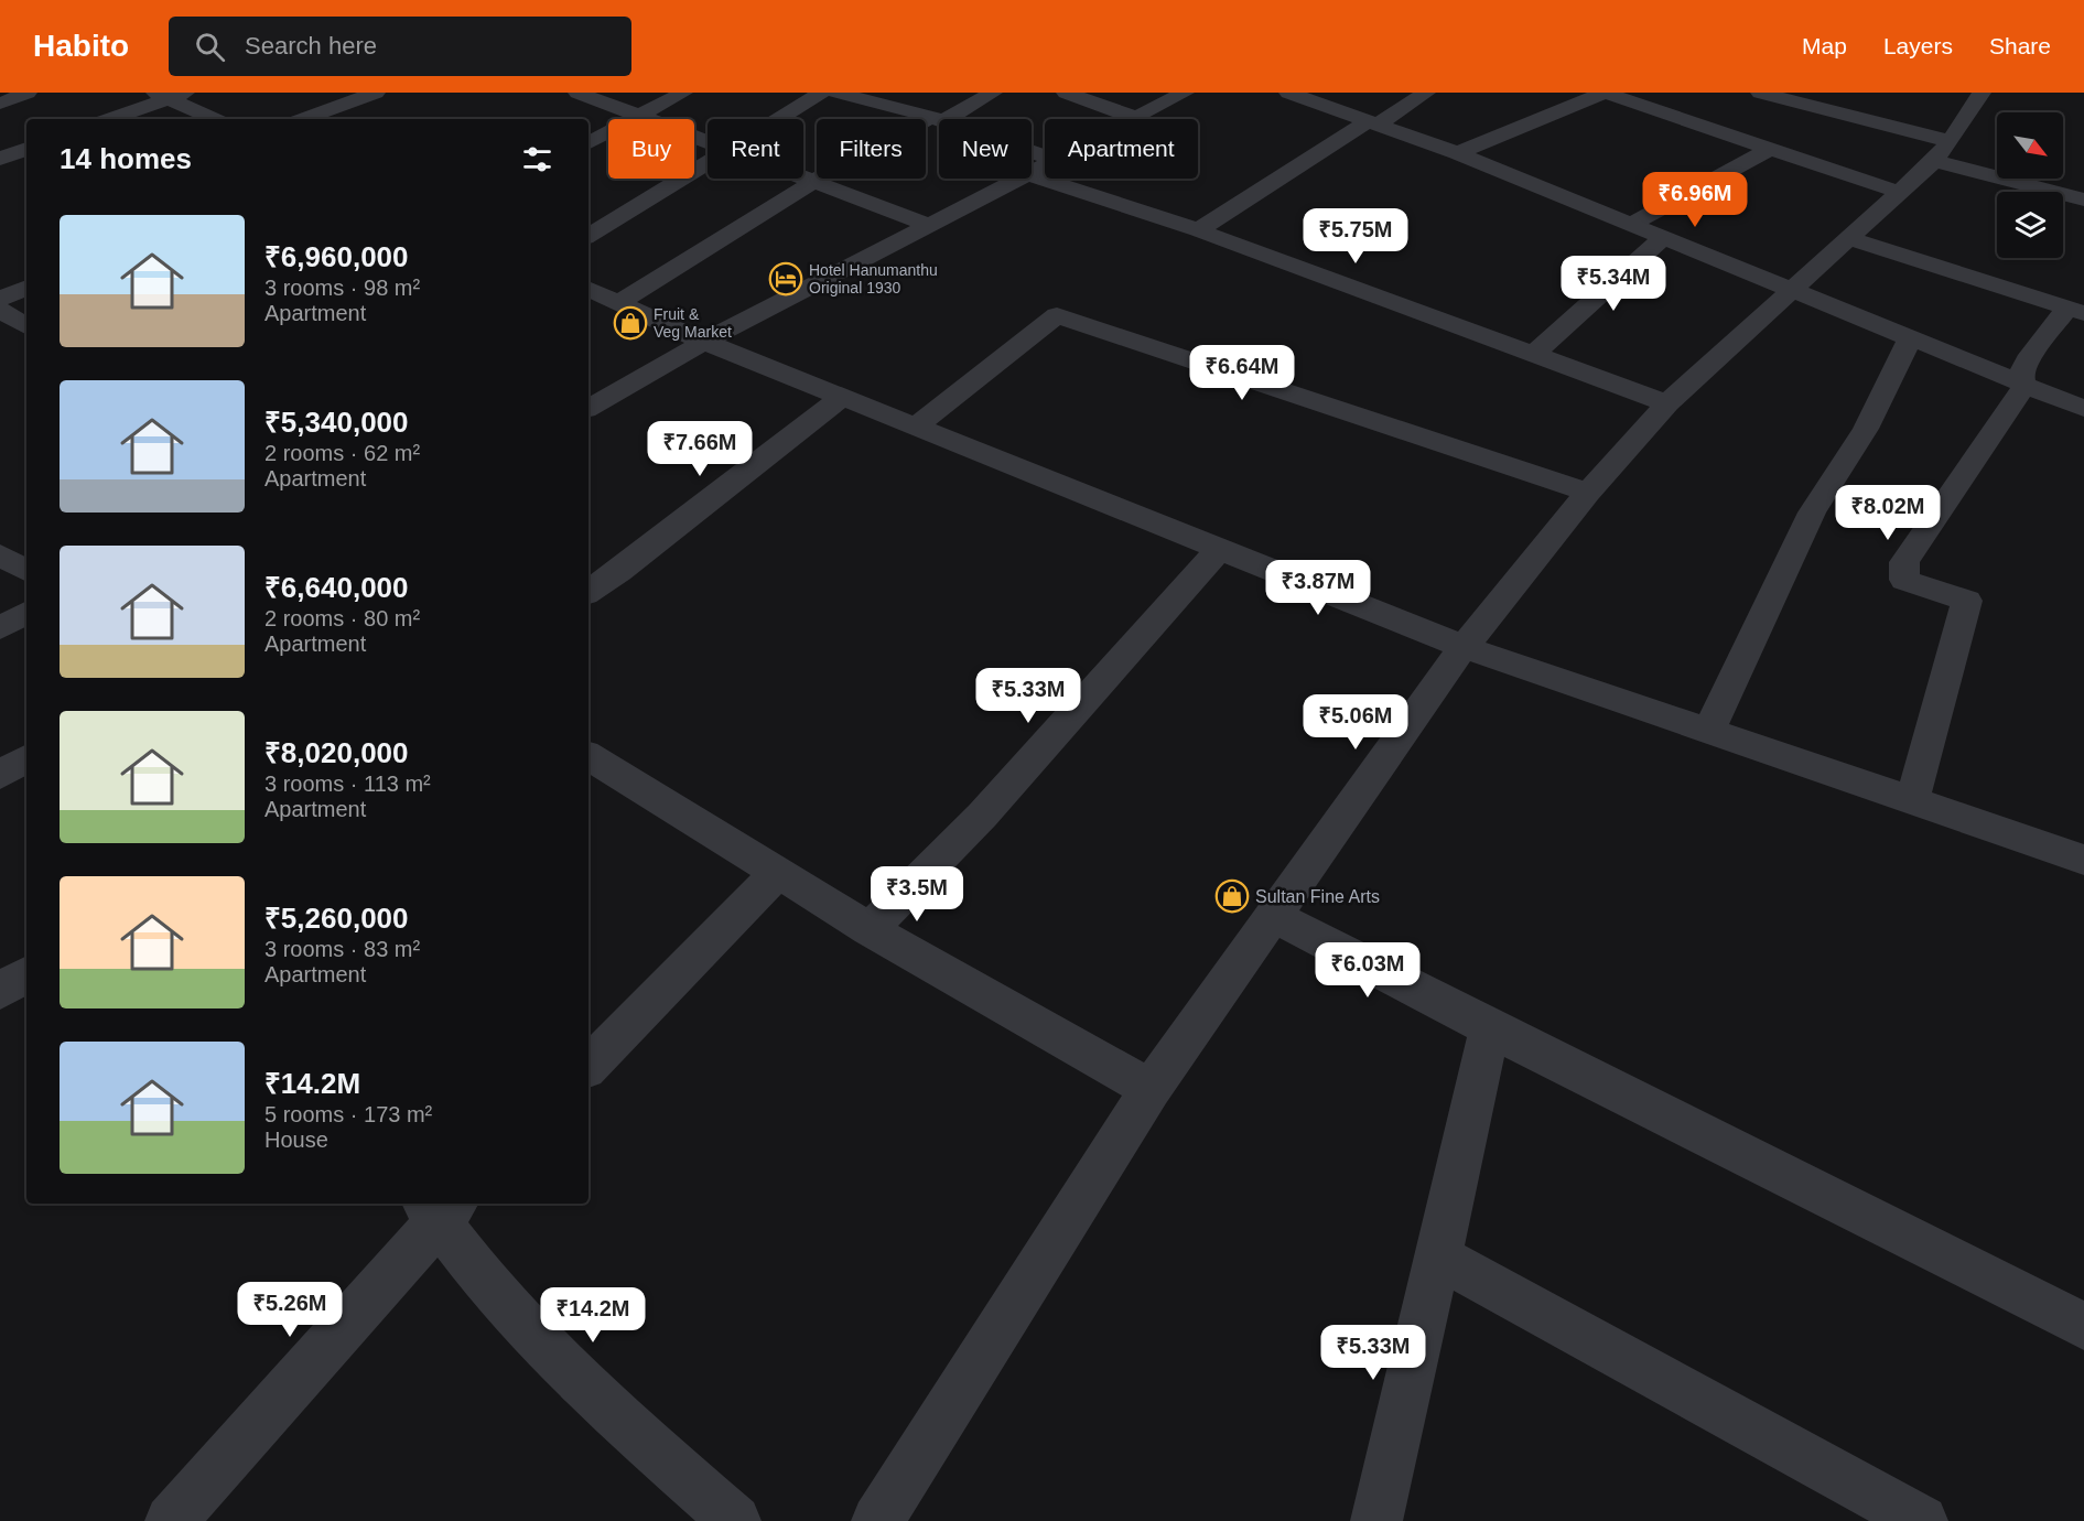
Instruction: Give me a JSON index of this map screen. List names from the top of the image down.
{
  "places": {
    "hotel": ["Hotel Hanumanthu Original 1930"],
    "shop": ["Fruit & Veg Market", "Sultan Fine Arts"]
  },
  "north": "bottom right",
  "page": {
    "header": "Habito",
    "search": "Search here",
    "nav": ["Map", "Layers", "Share"],
    "chip": [
      "Buy",
      "Rent",
      "Filters",
      "New",
      "Apartment"
    ],
    "heading": "14 homes",
    "price": [
      "₹6.96M",
      "₹5.75M",
      "₹5.34M",
      "₹6.64M",
      "₹7.66M",
      "₹8.02M",
      "₹3.87M",
      "₹5.33M",
      "₹5.06M",
      "₹3.5M",
      "₹6.03M",
      "₹5.26M",
      "₹14.2M",
      "₹5.33M"
    ],
    "list": [
      {
        "name": "₹6,960,000",
        "note": "3 rooms · 98 m² · Apartment"
      },
      {
        "name": "₹5,340,000",
        "note": "2 rooms · 62 m² · Apartment"
      },
      {
        "name": "₹6,640,000",
        "note": "2 rooms · 80 m² · Apartment"
      },
      {
        "name": "₹8,020,000",
        "note": "3 rooms · 113 m² · Apartment"
      },
      {
        "name": "₹5,260,000",
        "note": "3 rooms · 83 m² · Apartment"
      },
      {
        "name": "₹14.2M",
        "note": "5 rooms · 173 m² · House"
      }
    ]
  }
}
